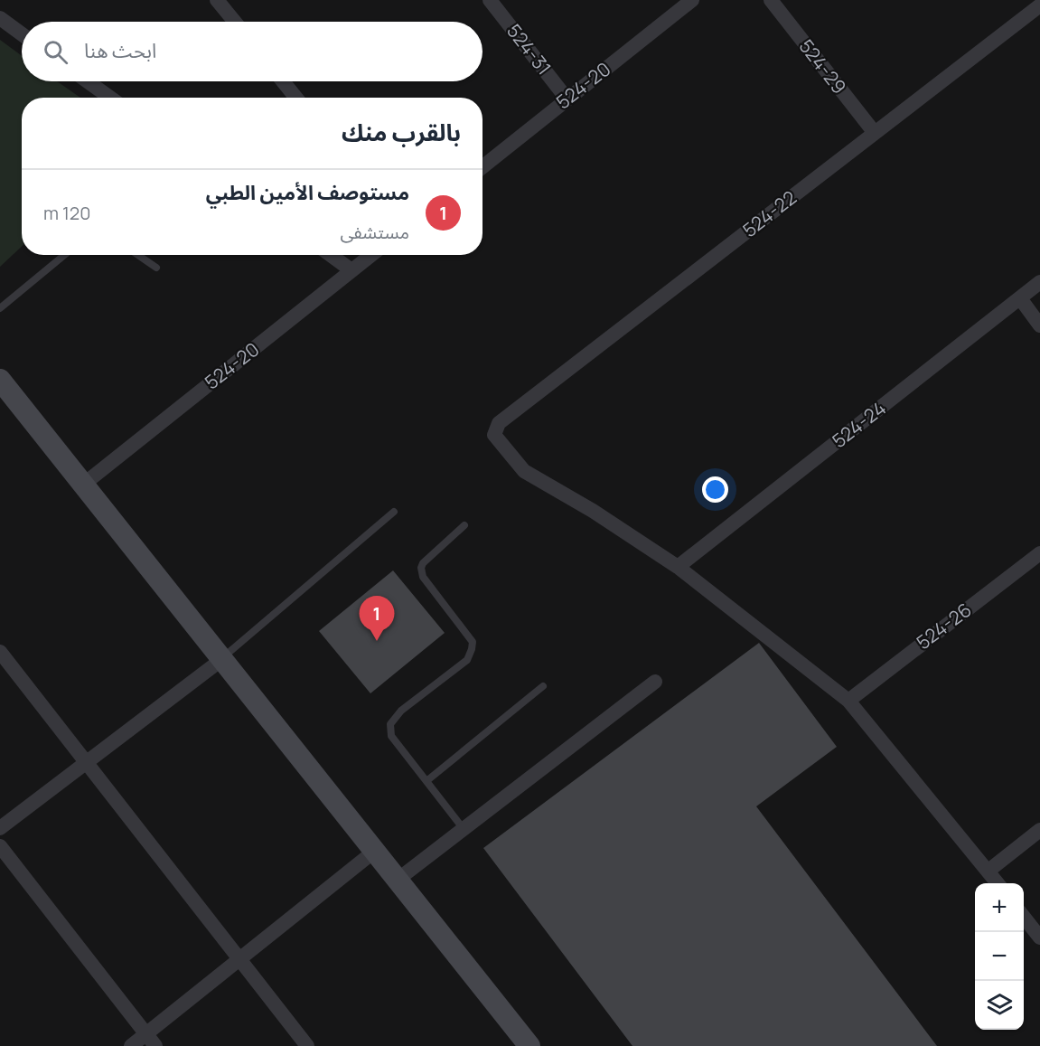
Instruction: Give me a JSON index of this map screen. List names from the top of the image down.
{
  "streets": {
    "street": [
      "524-31",
      "524-29",
      "524-20",
      "524-22",
      "524-24",
      "524-26"
    ]
  },
  "crossings": [
    ["524-31", "524-20"],
    ["524-29", "524-22"],
    ["524-22", "524-24"]
  ],
  "page": {
    "search": "ابحث هنا",
    "heading": "بالقرب منك",
    "list": [
      {
        "mark": "1",
        "name": "مستوصف الأمين الطبي",
        "note": "مستشفى",
        "value": "120 m"
      }
    ],
    "pins": "1",
    "map_buttons": ["+", "−"]
  }
}
